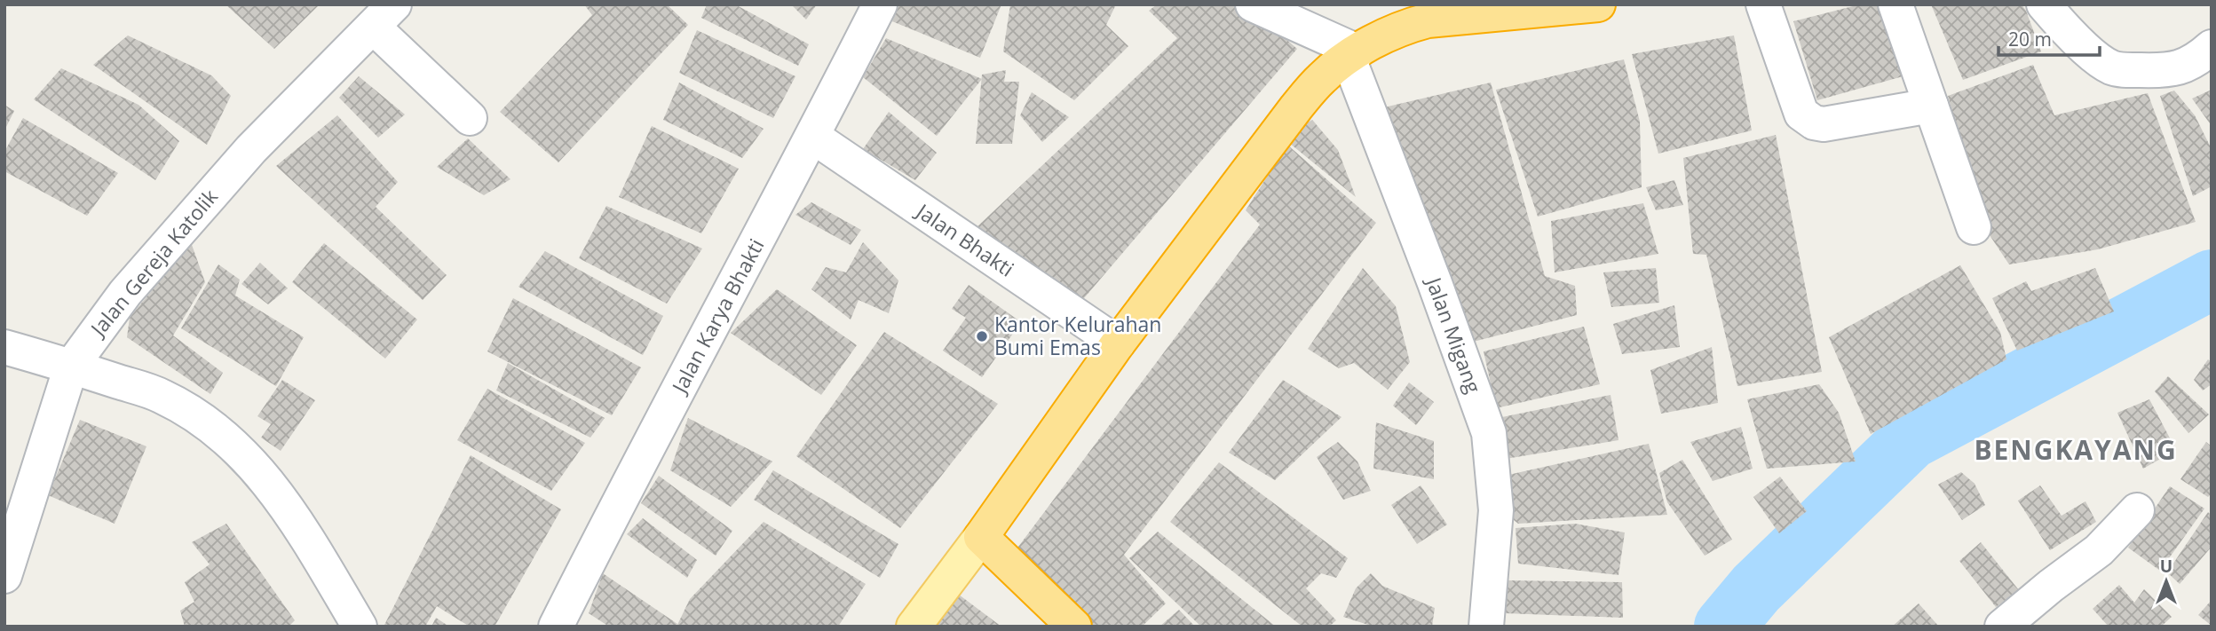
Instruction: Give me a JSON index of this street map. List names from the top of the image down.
{
  "streets": {
    "street": [
      "Jalan Bhakti",
      "Jalan Gereja Katolik",
      "Jalan Karya Bhakti",
      "Jalan Migang"
    ]
  },
  "crossings": [
    ["Jalan Bhakti", "Jalan Karya Bhakti"]
  ],
  "districts": ["BENGKAYANG"],
  "places": ["Kantor Kelurahan Bumi Emas"],
  "scale_bar": "20 m",
  "north": "top"
}
